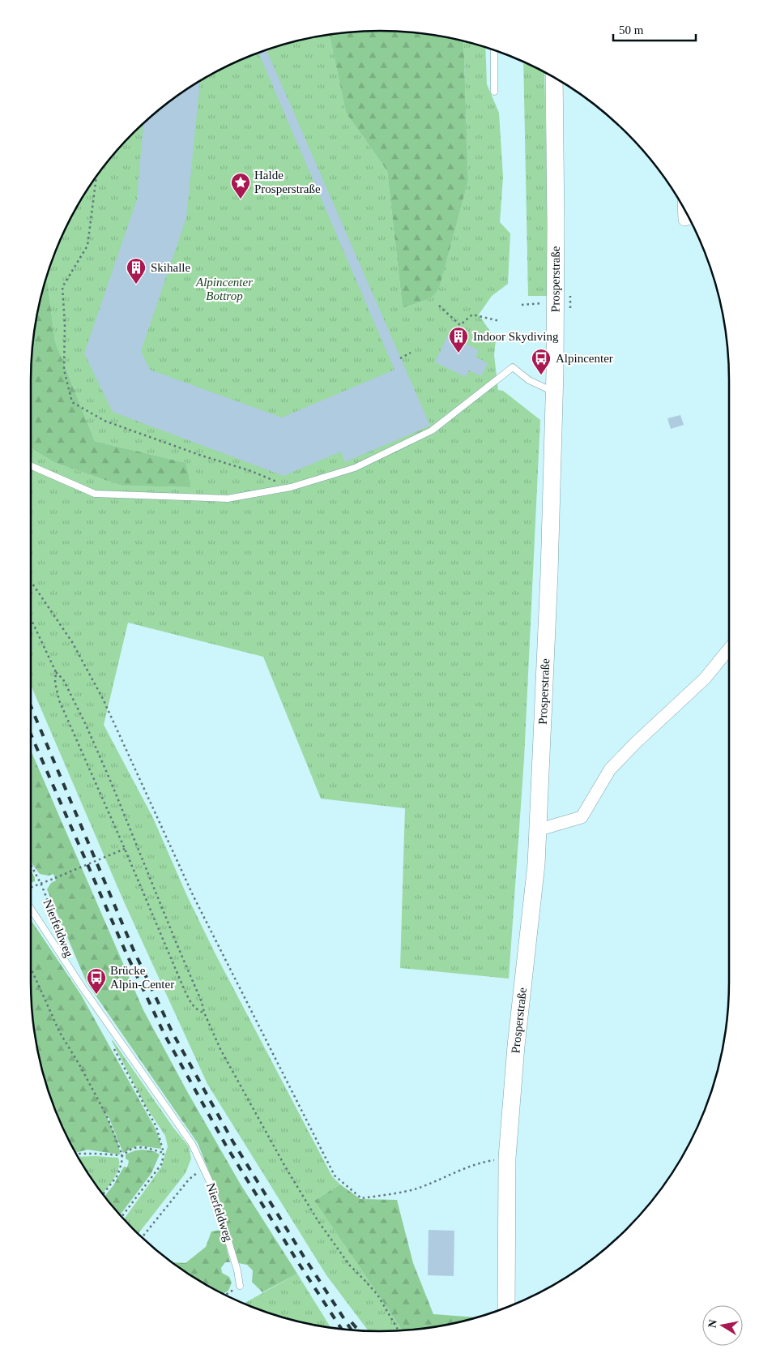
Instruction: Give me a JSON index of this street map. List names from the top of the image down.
{
  "streets": {
    "main road": ["Prosperstraße"],
    "lane": ["Nierfeldweg"]
  },
  "parks": ["Alpincenter Bottrop"],
  "places": {
    "place": ["Halde Prosperstraße"],
    "building": ["Skihalle", "Indoor Skydiving"],
    "bus stop": ["Alpincenter", "Brücke Alpin-Center"]
  },
  "scale_bar": "50 m",
  "north": "left"
}
